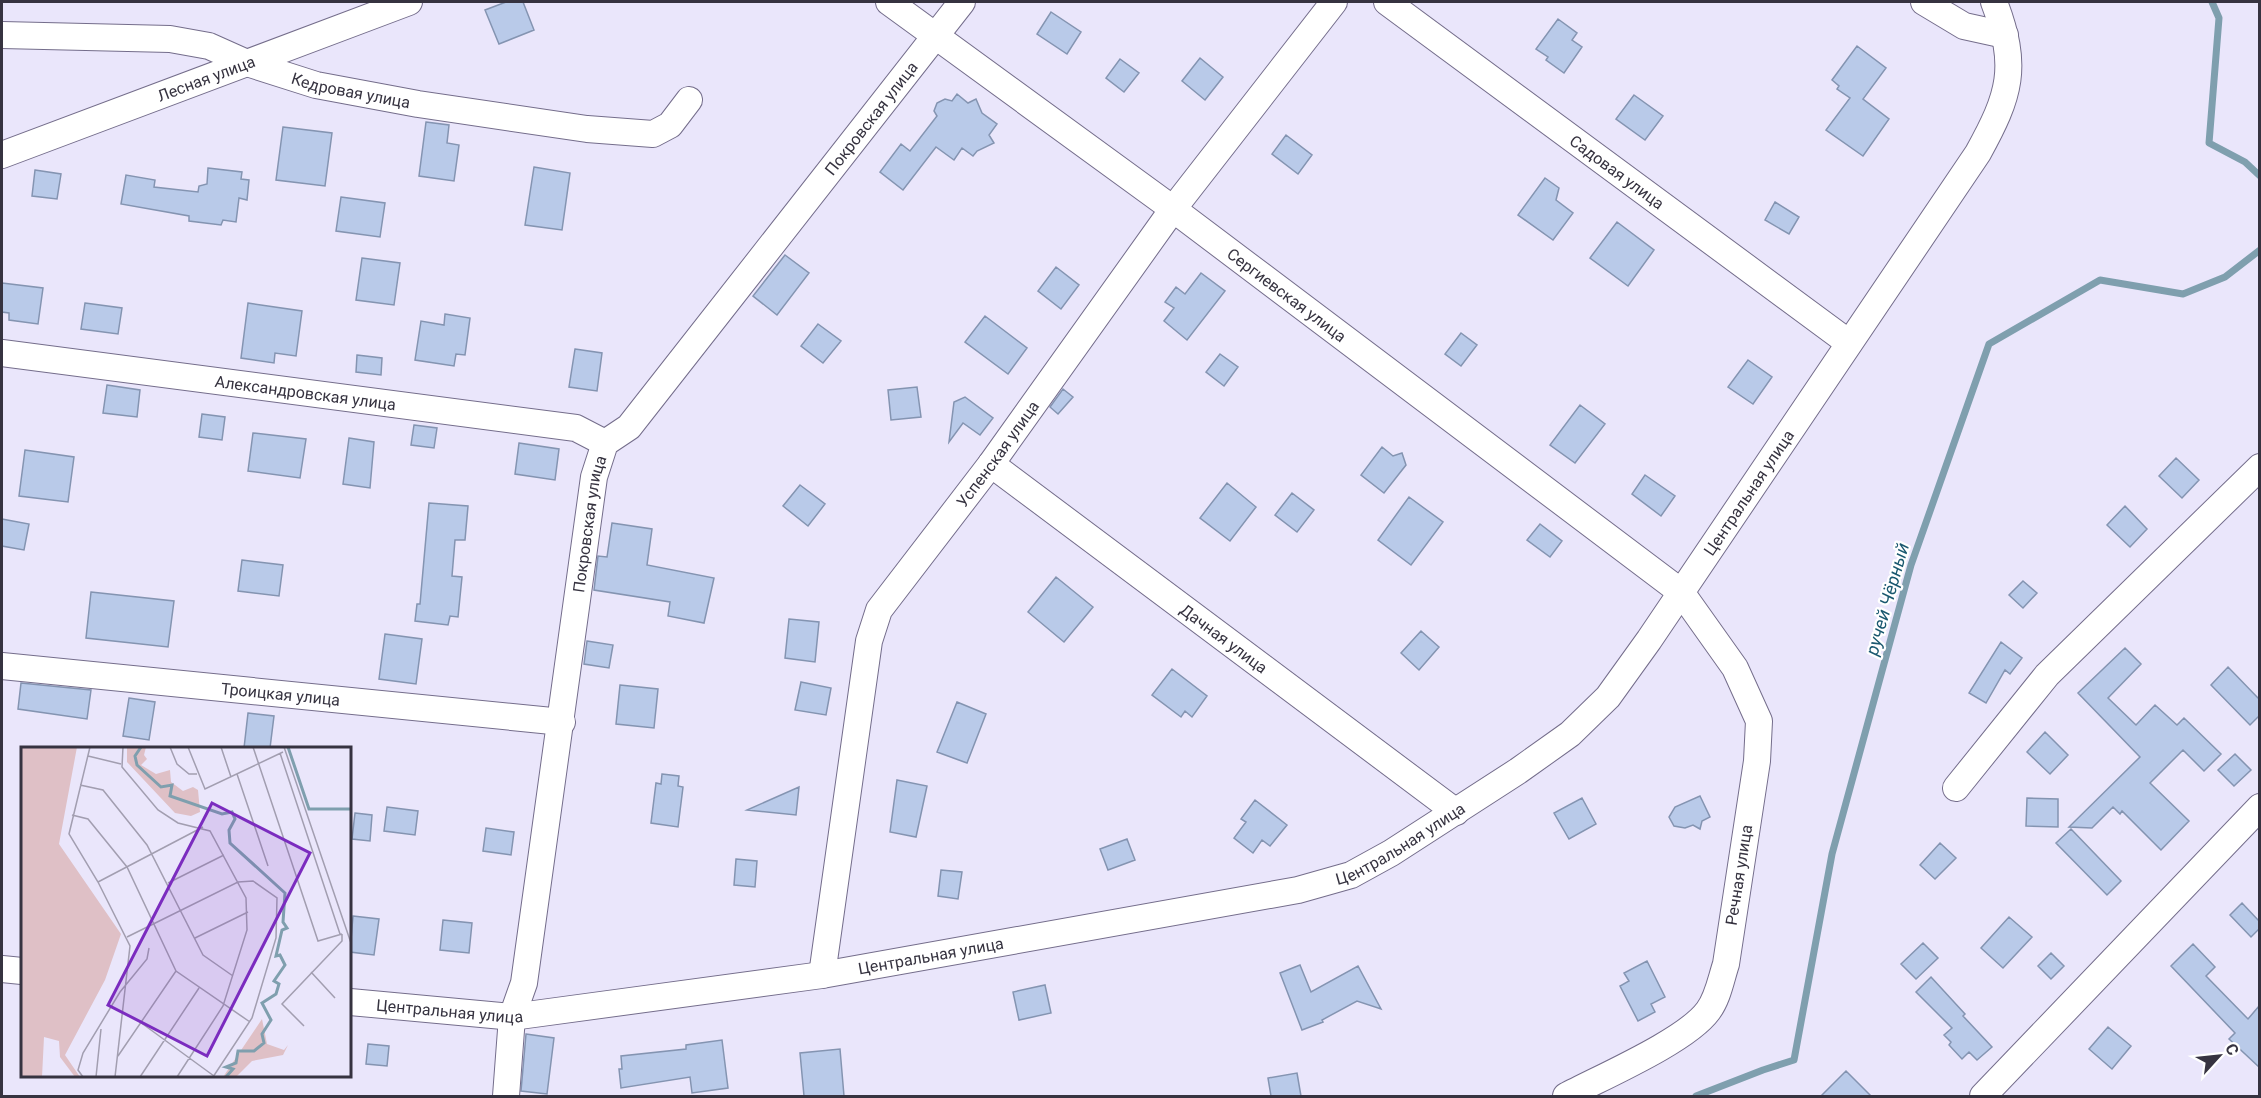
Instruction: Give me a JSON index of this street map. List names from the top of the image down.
{
  "streets": {
    "street": [
      "Лесная улица",
      "Кедровая улица",
      "Покровская улица",
      "Садовая улица",
      "Сергиевская улица",
      "Александровская улица",
      "Успенская улица",
      "Центральная улица",
      "Дачная улица",
      "Троицкая улица",
      "Речная улица"
    ]
  },
  "crossings": [
    ["Лесная улица", "Кедровая улица"],
    ["Покровская улица", "Сергиевская улица"],
    ["Покровская улица", "Александровская улица"],
    ["Покровская улица", "Центральная улица"],
    ["Покровская улица", "Троицкая улица"],
    ["Садовая улица", "Центральная улица"],
    ["Сергиевская улица", "Успенская улица"],
    ["Сергиевская улица", "Центральная улица"],
    ["Сергиевская улица", "Речная улица"],
    ["Успенская улица", "Центральная улица"],
    ["Успенская улица", "Дачная улица"],
    ["Центральная улица", "Дачная улица"],
    ["Центральная улица", "Речная улица"]
  ],
  "water": ["ручей Чёрный"],
  "north": "top right"
}
